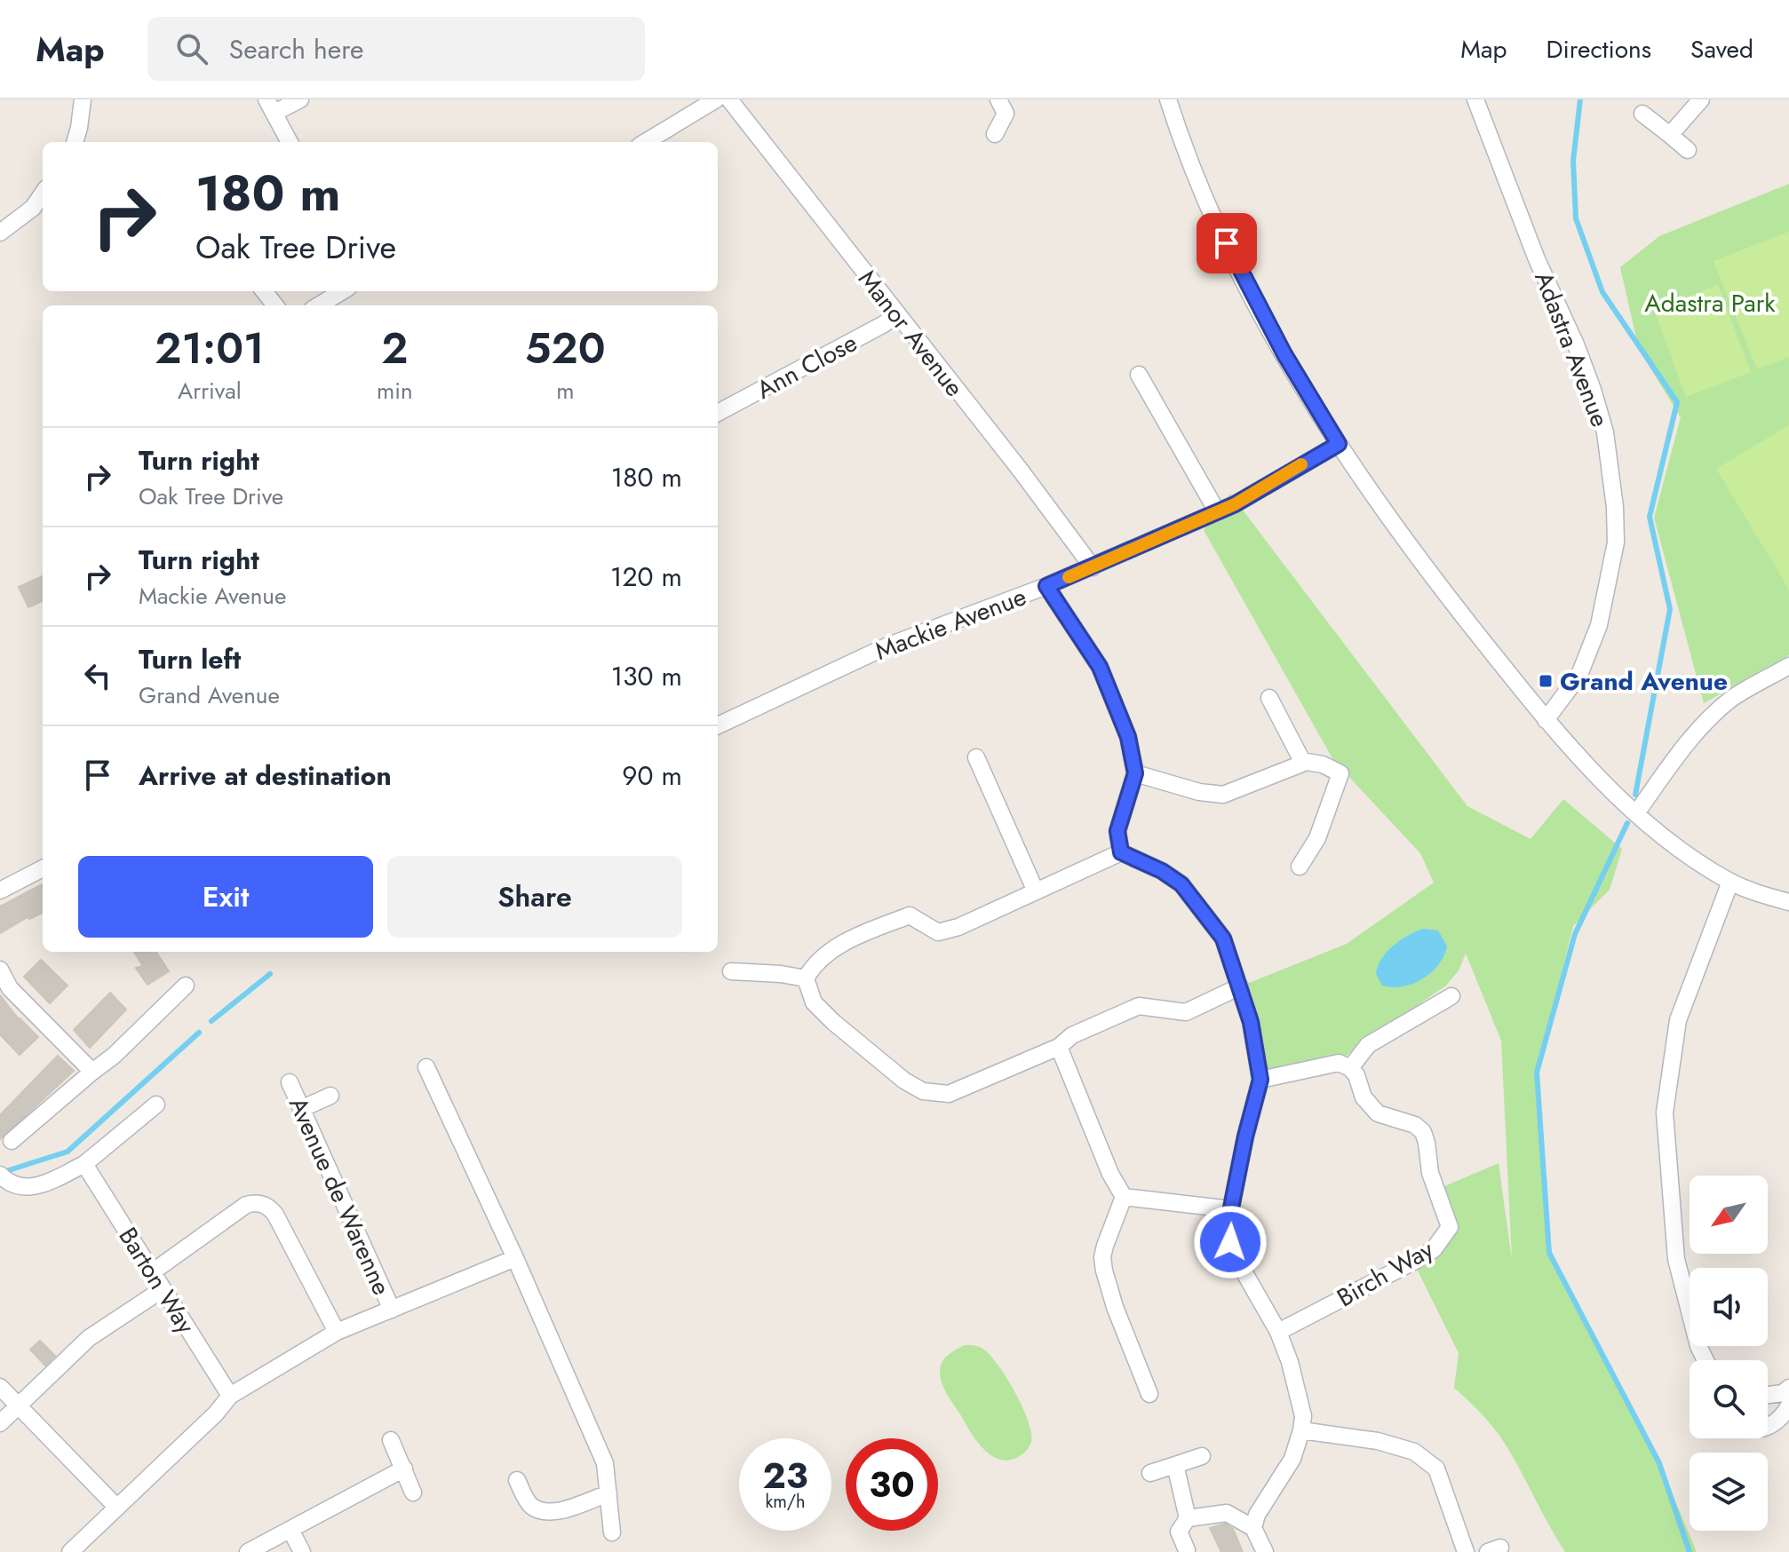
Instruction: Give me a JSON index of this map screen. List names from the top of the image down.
{
  "streets": {
    "street": [
      "Manor Avenue",
      "Adastra Avenue",
      "Ann Close",
      "Mackie Avenue",
      "Avenue de Warenne",
      "Birch Way",
      "Barton Way"
    ]
  },
  "crossings": [
    ["Manor Avenue", "Ann Close"],
    ["Manor Avenue", "Mackie Avenue"],
    ["Avenue de Warenne", "Barton Way"]
  ],
  "parks": ["Adastra Park"],
  "places": {
    "transit": ["Grand Avenue"]
  },
  "north": "bottom left",
  "page": {
    "header": "Map",
    "search": "Search here",
    "nav": ["Map", "Directions", "Saved"],
    "turn": ["180 m", "Oak Tree Drive"],
    "eta": [
      "21:01",
      "Arrival",
      "2",
      "min",
      "520",
      "m"
    ],
    "list": [
      {
        "name": "Turn right",
        "note": "Oak Tree Drive",
        "value": "180 m"
      },
      {
        "name": "Turn right",
        "note": "Mackie Avenue",
        "value": "120 m"
      },
      {
        "name": "Turn left",
        "note": "Grand Avenue",
        "value": "130 m"
      },
      {
        "name": "Arrive at destination",
        "value": "90 m"
      }
    ],
    "buttons": ["Exit", "Share"],
    "speed": "23 km/h",
    "limit": "30"
  }
}
